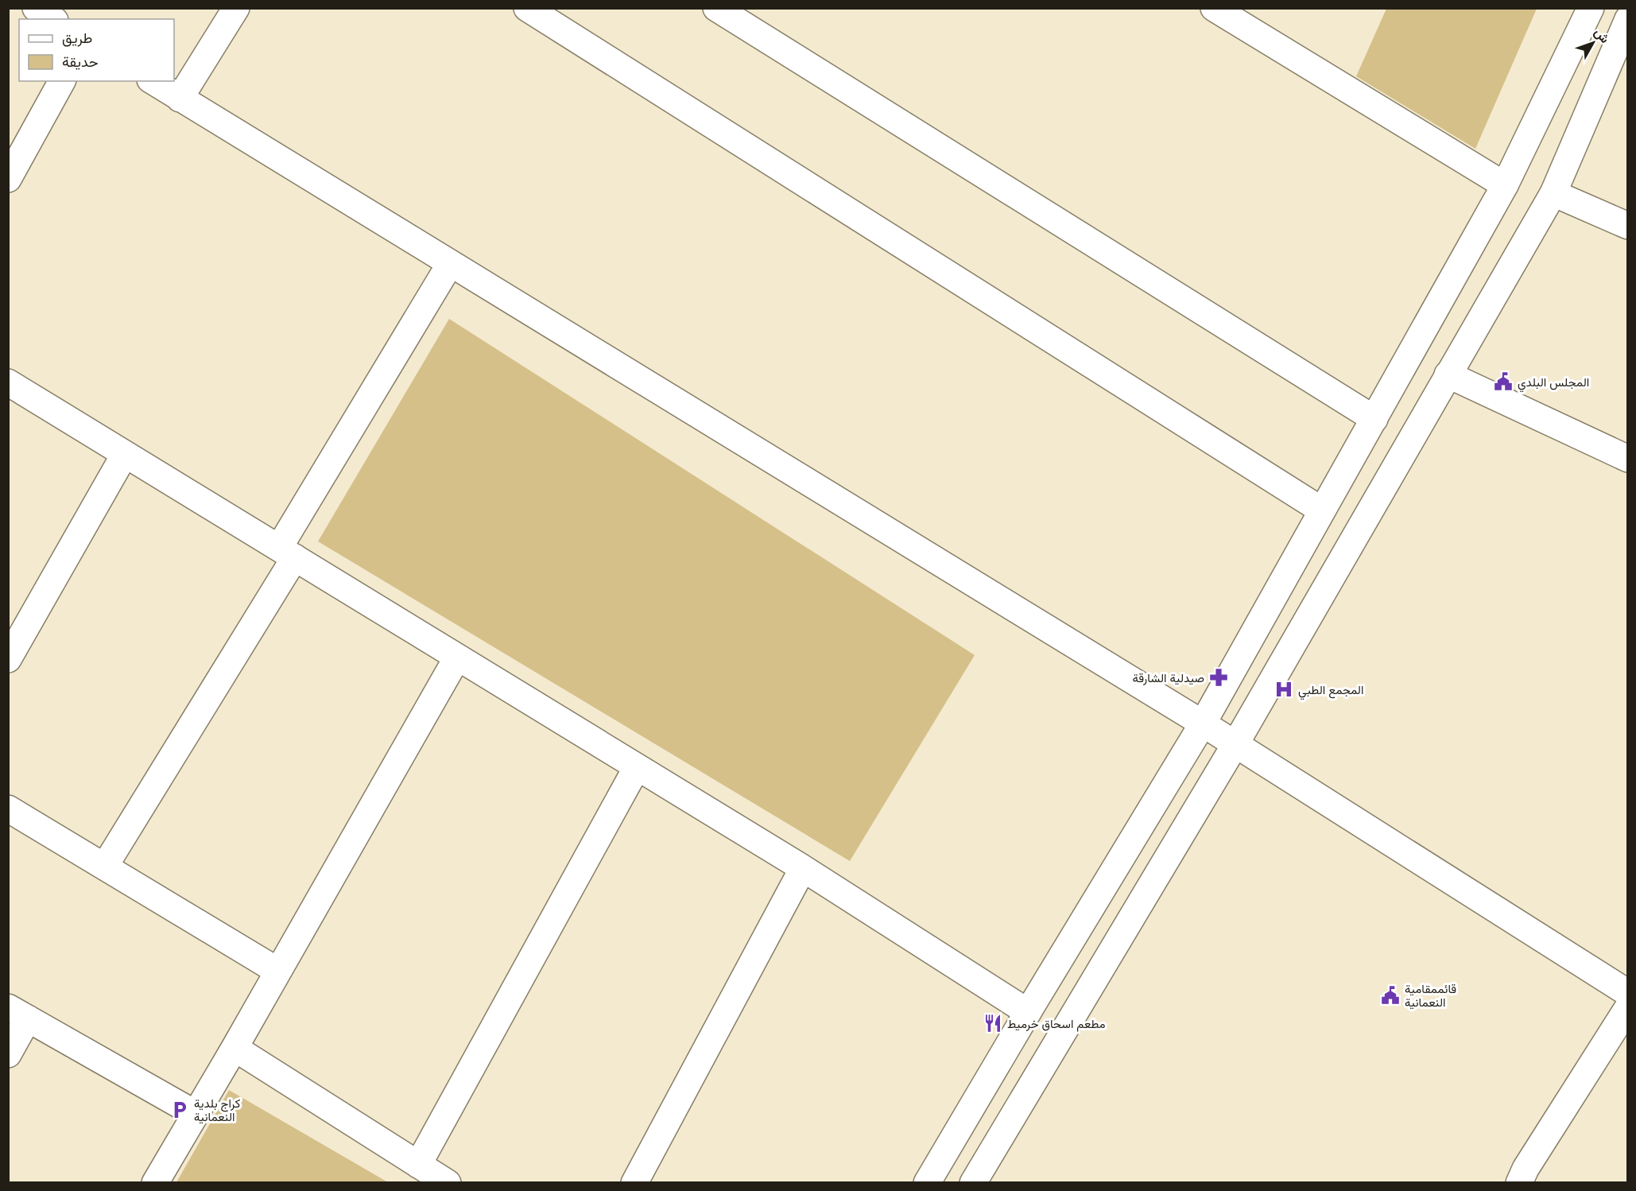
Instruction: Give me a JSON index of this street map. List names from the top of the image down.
{
  "places": {
    "public building": ["المجلس البلدي", "قائممقامية النعمانية"],
    "pharmacy": ["صيدلية الشارقة"],
    "hospital": ["المجمع الطبي"],
    "restaurant": ["مطعم اسحاق خرميط"],
    "parking": ["كراج بلدية النعمانية"]
  },
  "legend": ["طريق", "حديقة"],
  "north": "top right"
}
